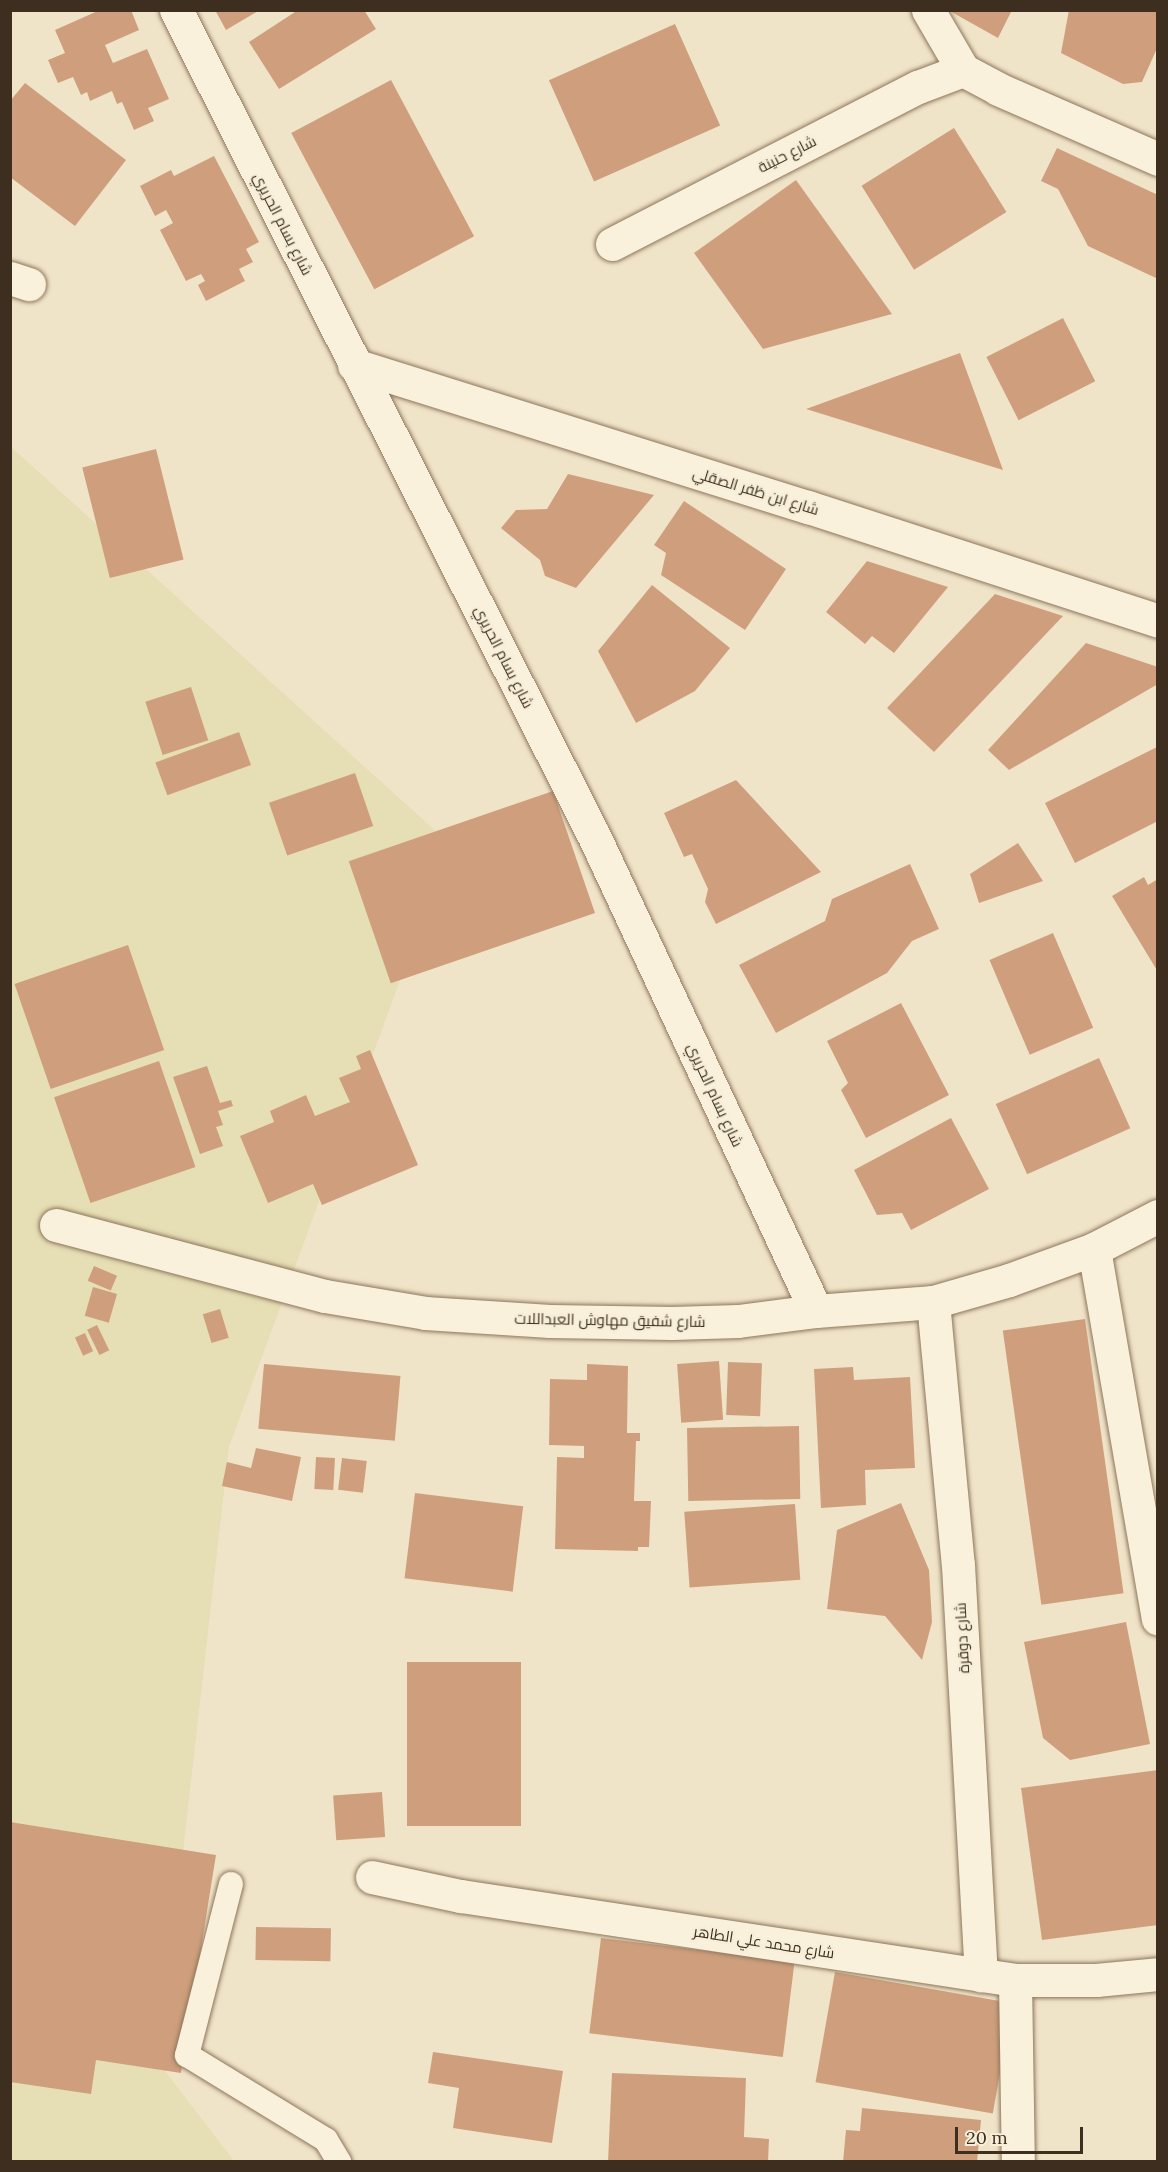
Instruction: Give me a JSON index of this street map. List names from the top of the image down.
{
  "streets": {
    "street": [
      "شارع حنينة",
      "شارع بسام الحريري",
      "شارع ابن ظفر الصقلي",
      "شارع شفيق مهاوش العبداللات",
      "شارع دوقرة",
      "شارع محمد علي الطاهر"
    ]
  },
  "crossings": [
    ["شارع بسام الحريري", "شارع ابن ظفر الصقلي"],
    ["شارع بسام الحريري", "شارع شفيق مهاوش العبداللات"],
    ["شارع شفيق مهاوش العبداللات", "شارع دوقرة"],
    ["شارع دوقرة", "شارع محمد علي الطاهر"]
  ],
  "scale_bar": "20 m"
}
